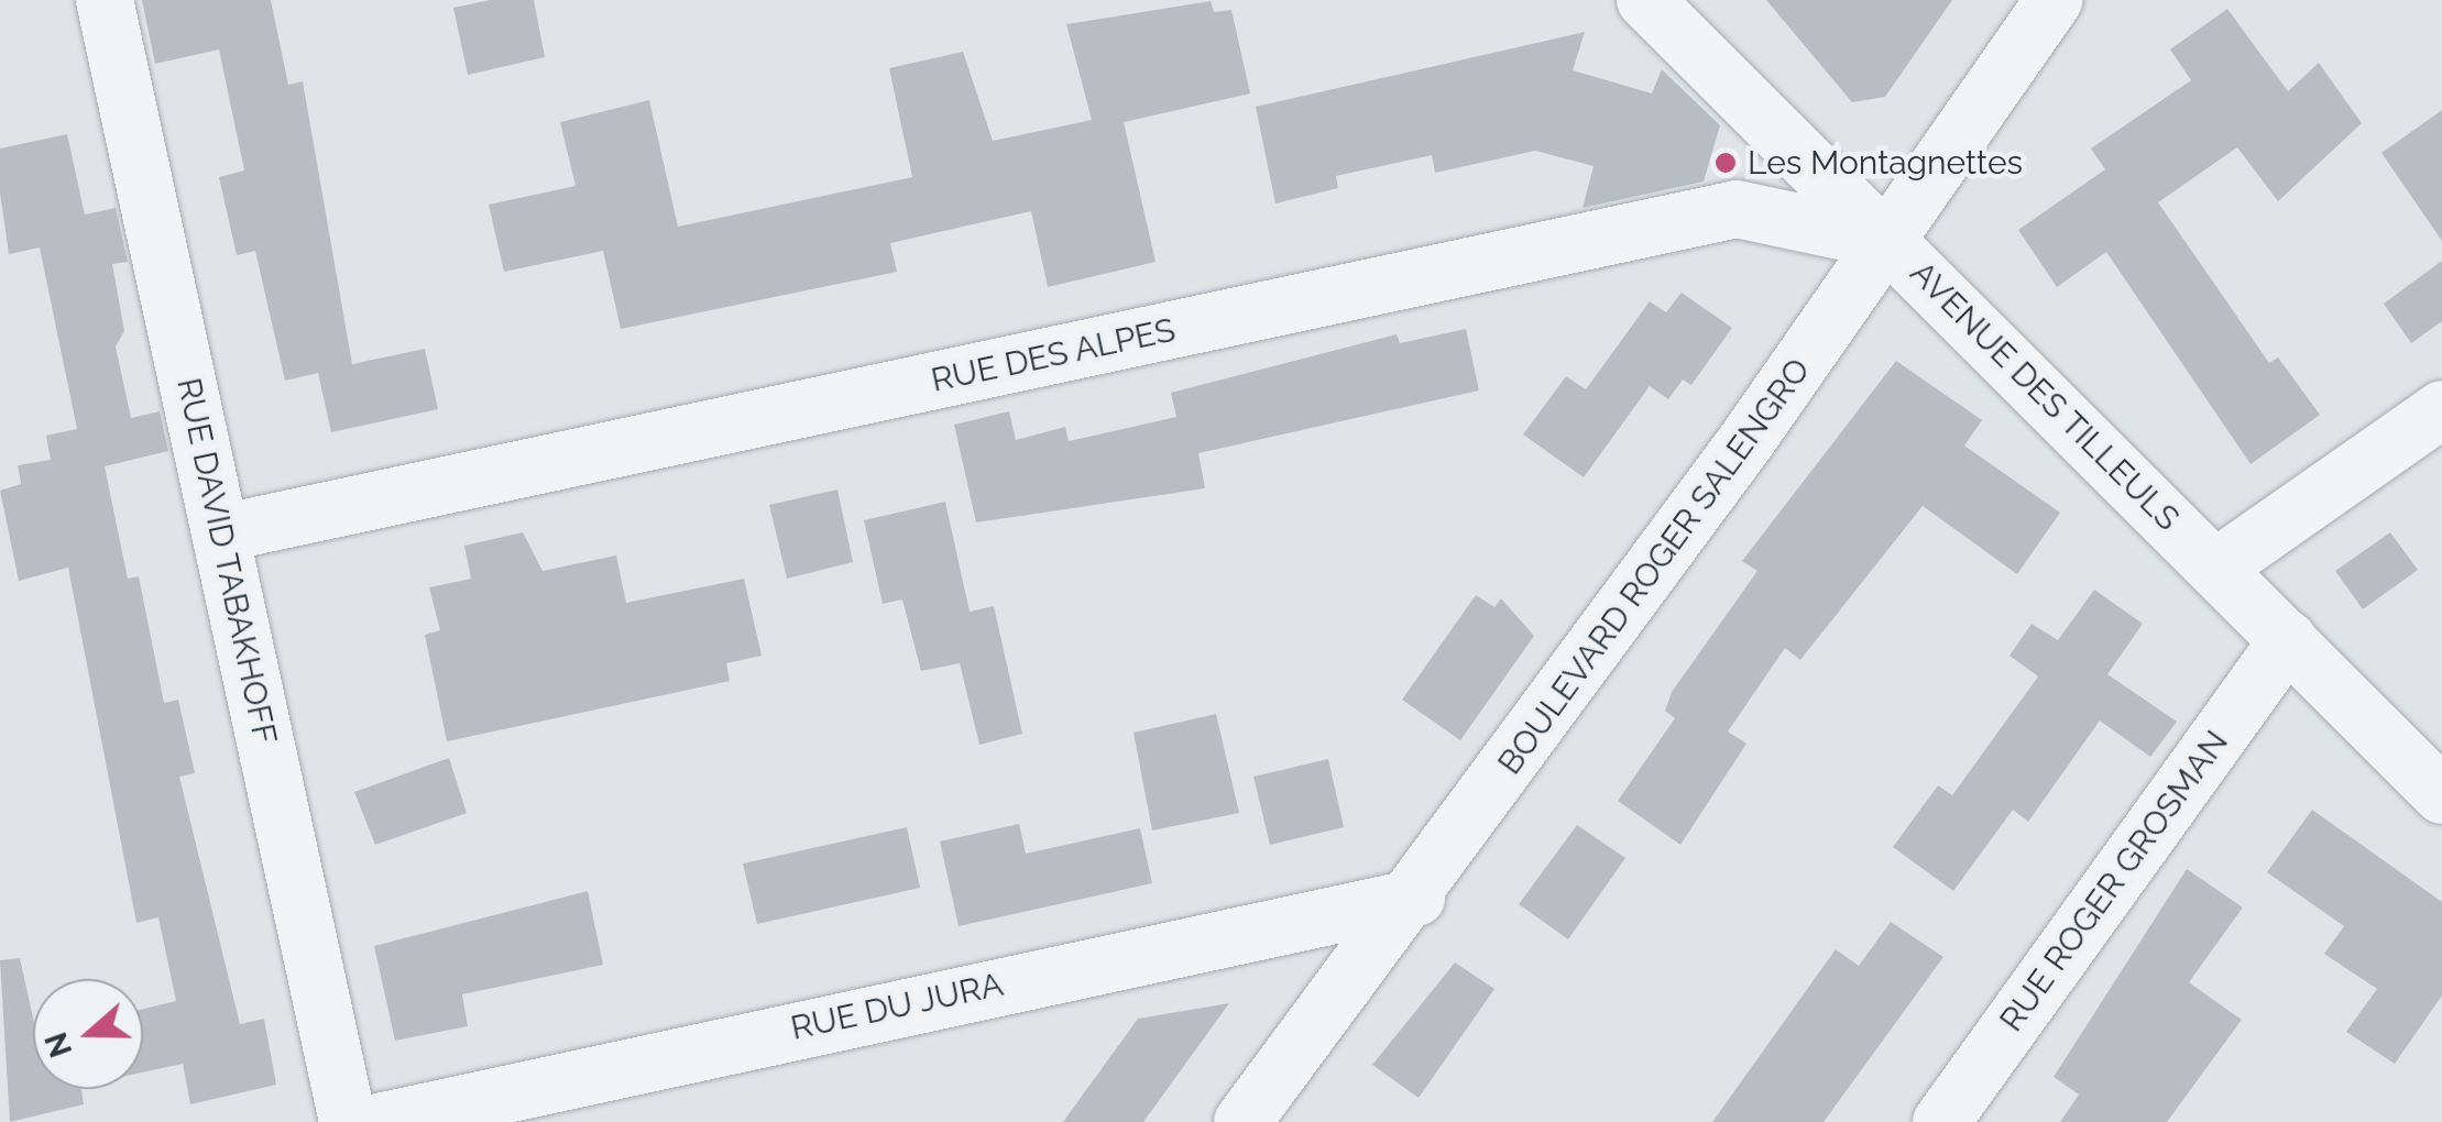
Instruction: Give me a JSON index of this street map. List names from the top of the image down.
{
  "streets": {
    "street": [
      "RUE DES ALPES",
      "AVENUE DES TILLEULS",
      "RUE DAVID TABAKHOFF",
      "BOULEVARD ROGER SALENGRO",
      "RUE ROGER GROSMAN",
      "RUE DU JURA"
    ]
  },
  "crossings": [
    ["RUE DES ALPES", "AVENUE DES TILLEULS"],
    ["RUE DES ALPES", "RUE DAVID TABAKHOFF"],
    ["RUE DES ALPES", "BOULEVARD ROGER SALENGRO"],
    ["AVENUE DES TILLEULS", "BOULEVARD ROGER SALENGRO"],
    ["AVENUE DES TILLEULS", "RUE ROGER GROSMAN"],
    ["BOULEVARD ROGER SALENGRO", "RUE DU JURA"]
  ],
  "places": ["Les Montagnettes"],
  "north": "left"
}
